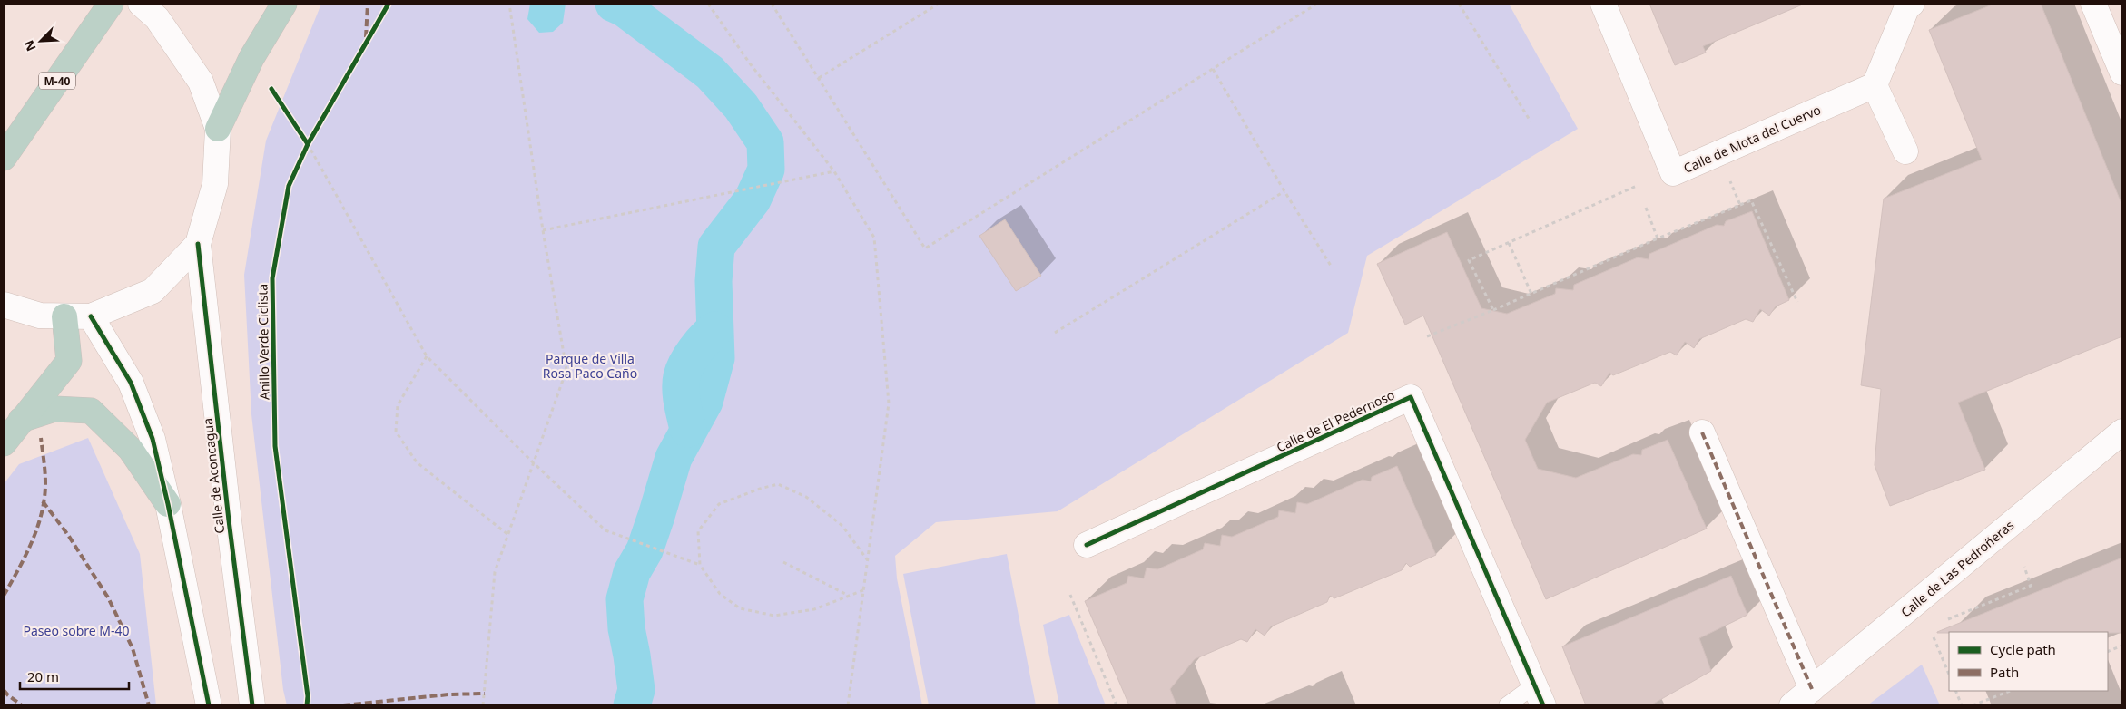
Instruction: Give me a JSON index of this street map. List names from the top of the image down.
{
  "streets": {
    "highway": ["M-40"],
    "street": [
      "Calle de Mota del Cuervo",
      "Calle de El Pedernoso",
      "Calle de Aconcagua",
      "Calle de Las Pedroñeras"
    ],
    "cycle path": ["Anillo Verde Ciclista"]
  },
  "parks": ["Parque de Villa Rosa Paco Caño", "Paseo sobre M-40"],
  "legend": ["Cycle path", "Path"],
  "scale_bar": "20 m",
  "north": "bottom left"
}
